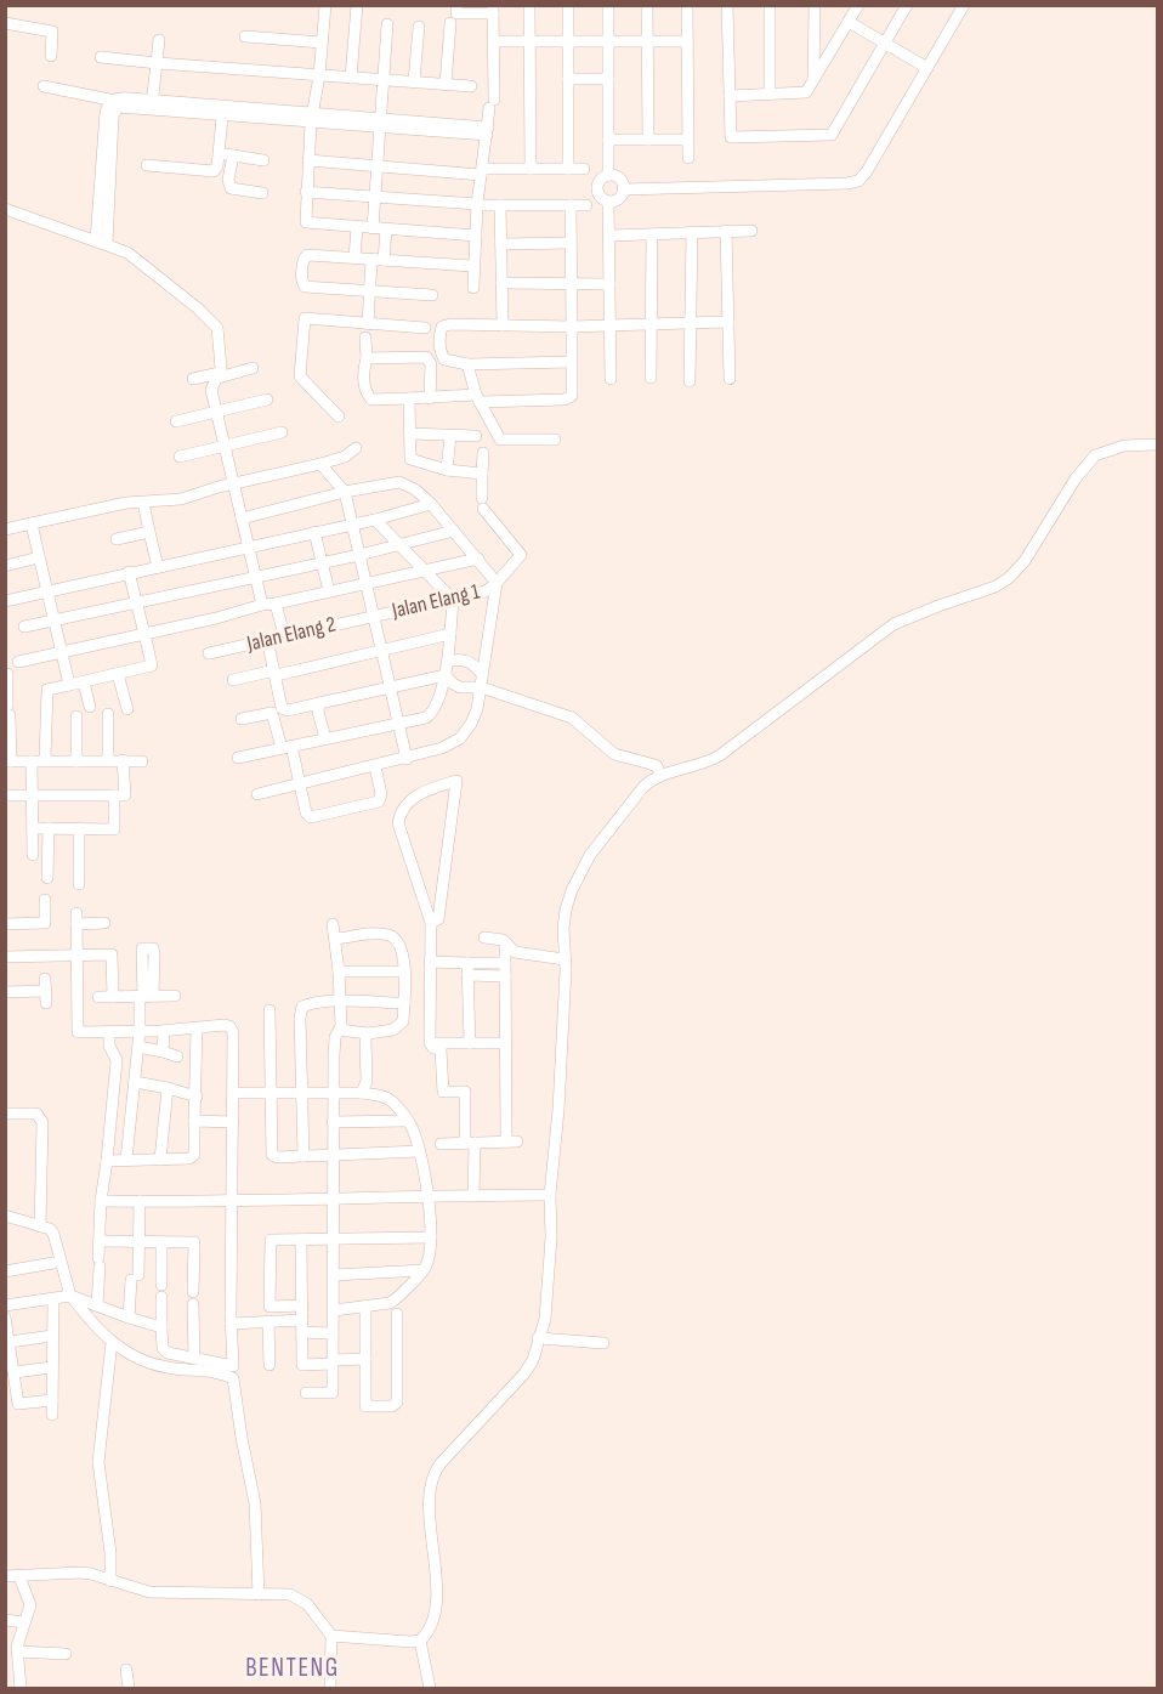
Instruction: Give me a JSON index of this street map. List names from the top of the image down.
{
  "streets": {
    "street": ["Jalan Elang 1", "Jalan Elang 2"]
  },
  "crossings": [
    ["Jalan Elang 1", "Jalan Elang 2"]
  ],
  "districts": ["BENTENG"]
}
